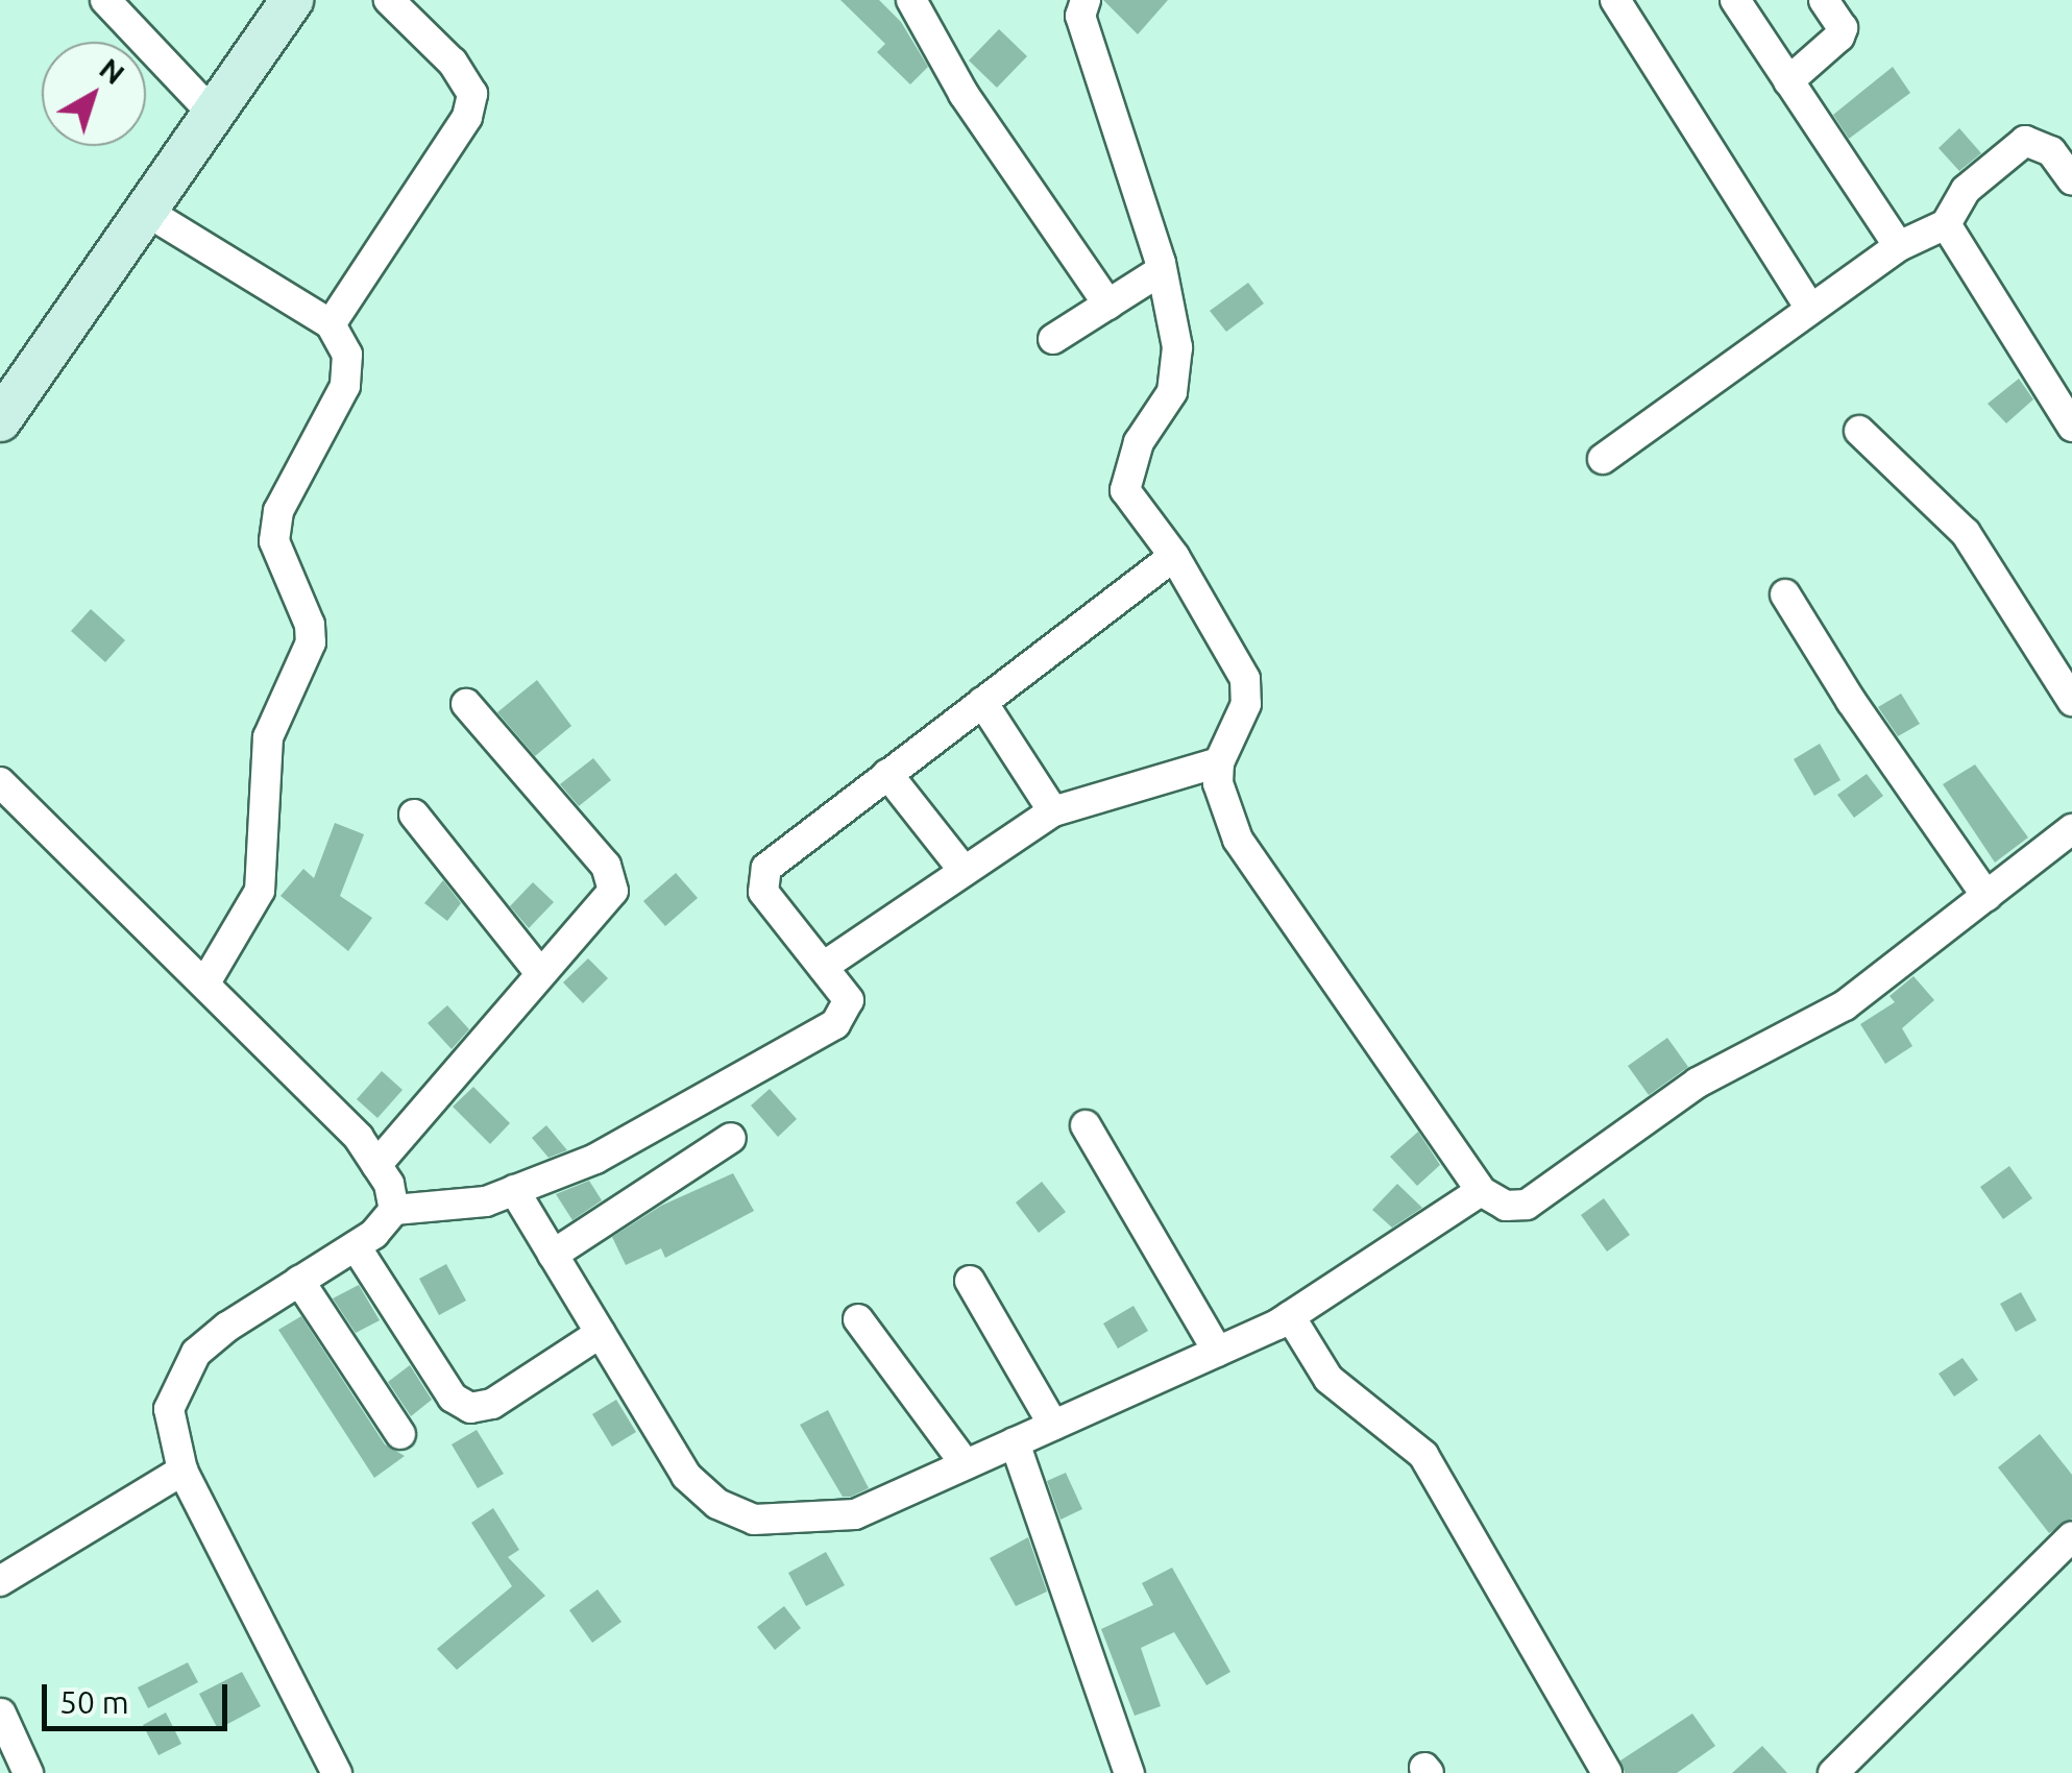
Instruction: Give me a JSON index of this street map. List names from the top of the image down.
{
  "scale_bar": "50 m",
  "north": "top right"
}
